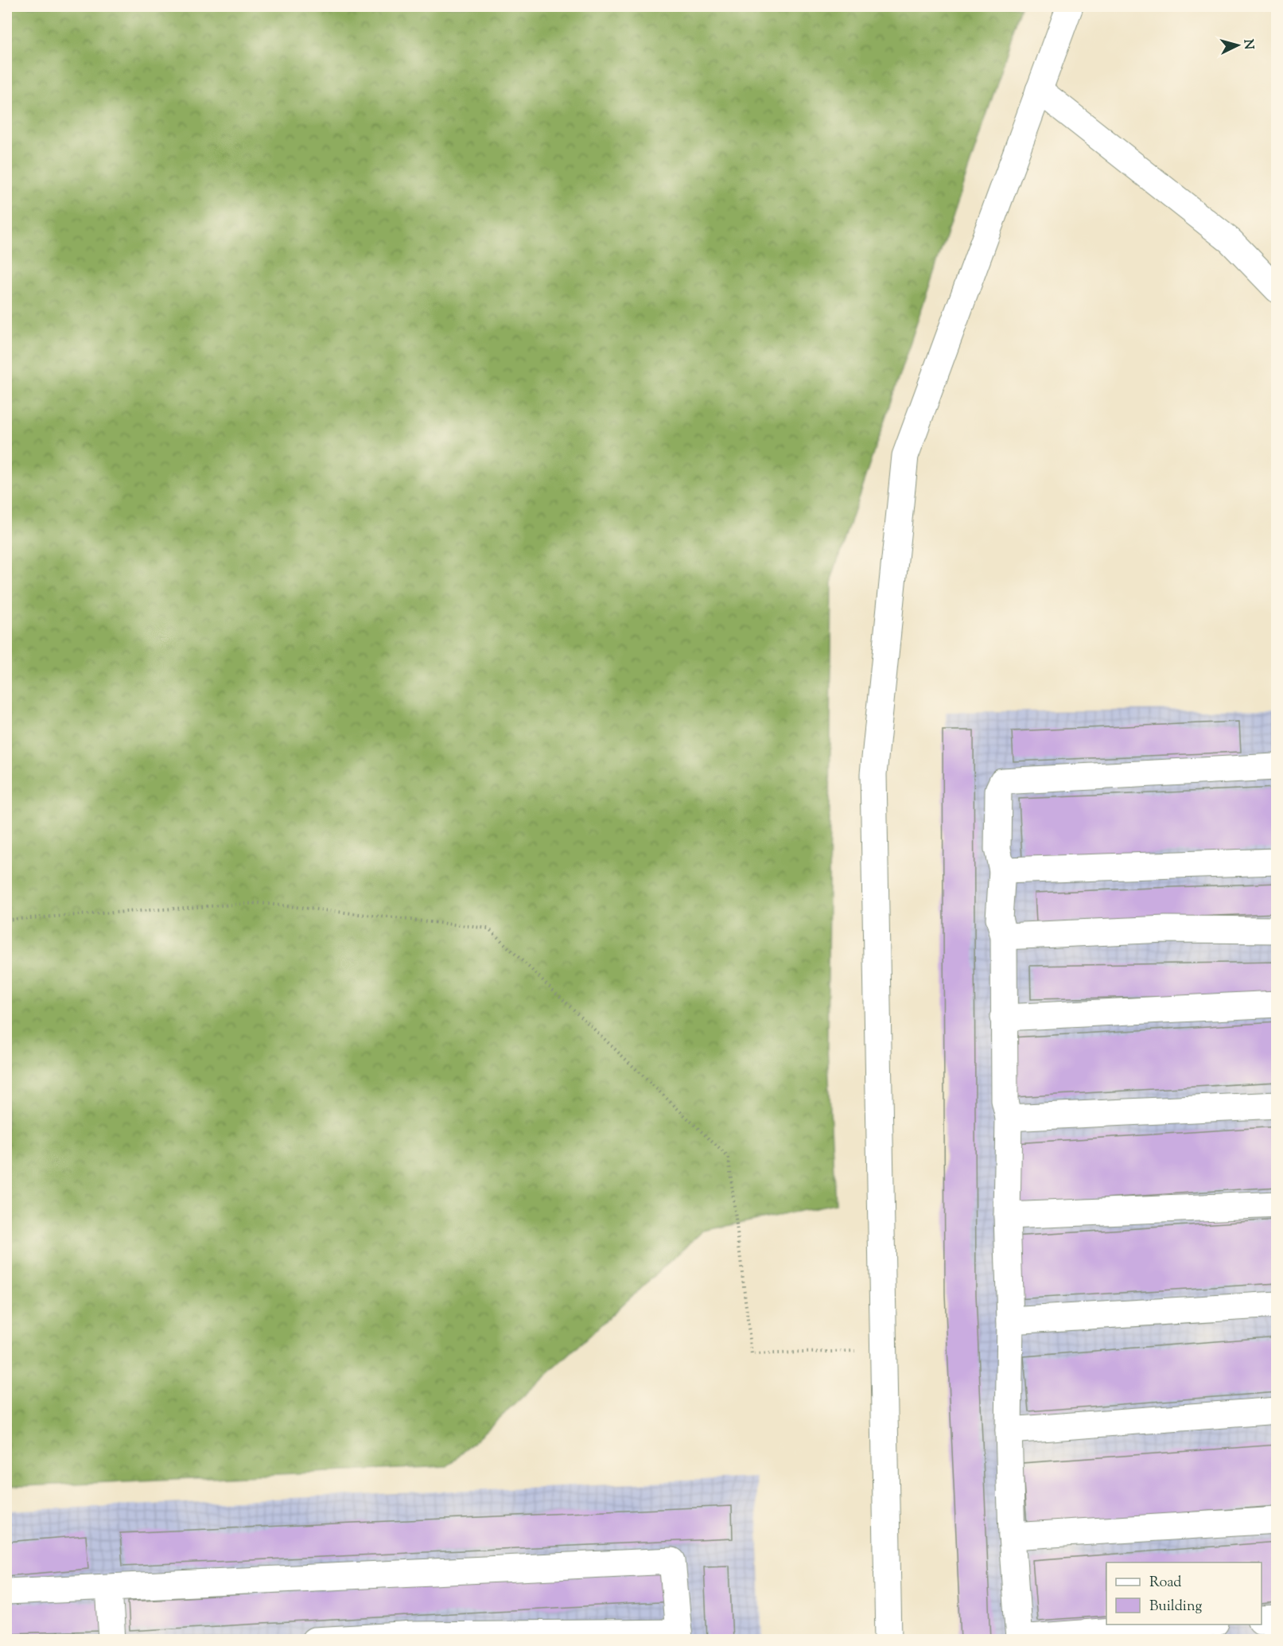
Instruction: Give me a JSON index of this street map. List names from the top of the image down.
{
  "legend": ["Road", "Building"],
  "north": "right"
}
